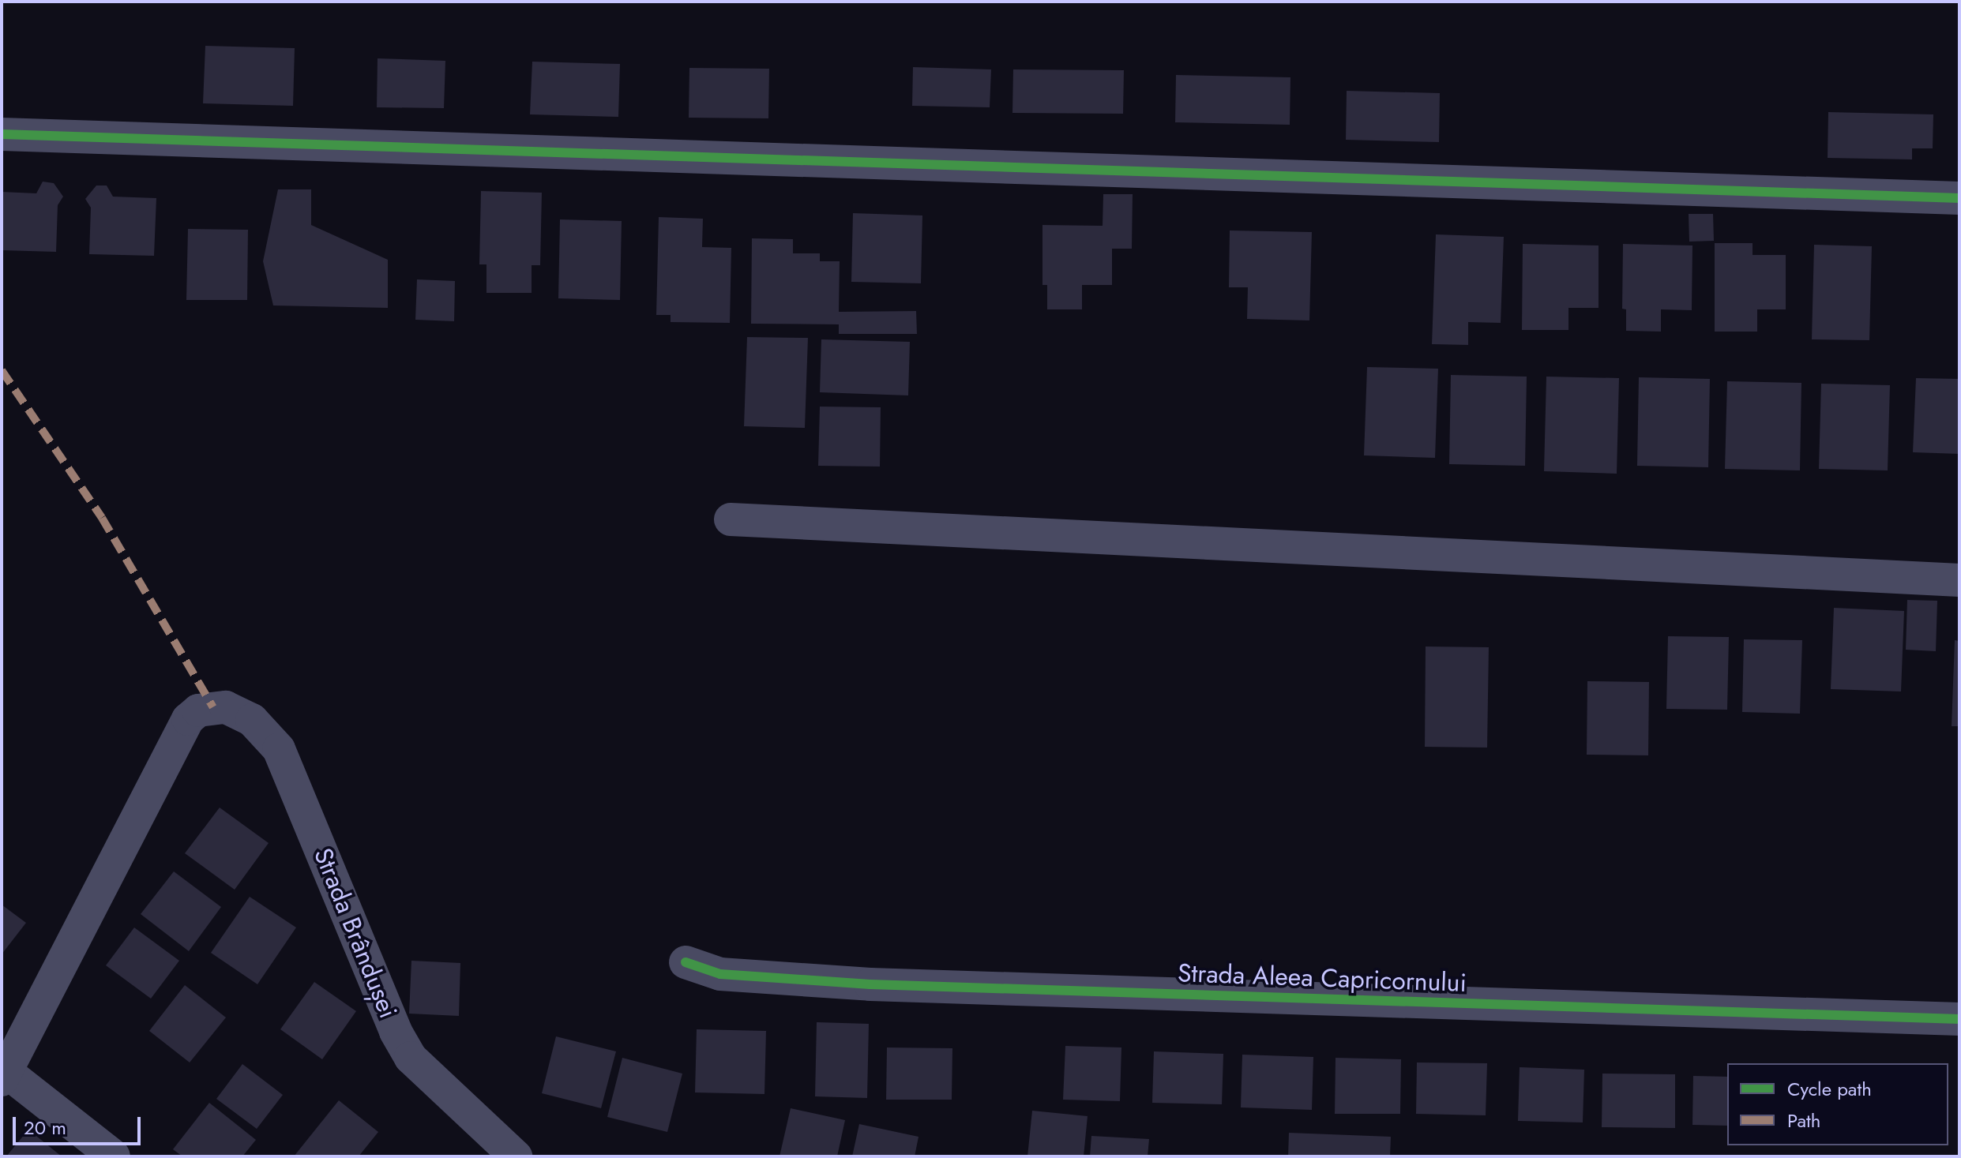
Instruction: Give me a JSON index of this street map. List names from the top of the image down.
{
  "streets": {
    "street": ["Strada Brândușei", "Strada Aleea Capricornului"]
  },
  "legend": ["Cycle path", "Path"],
  "scale_bar": "20 m"
}
